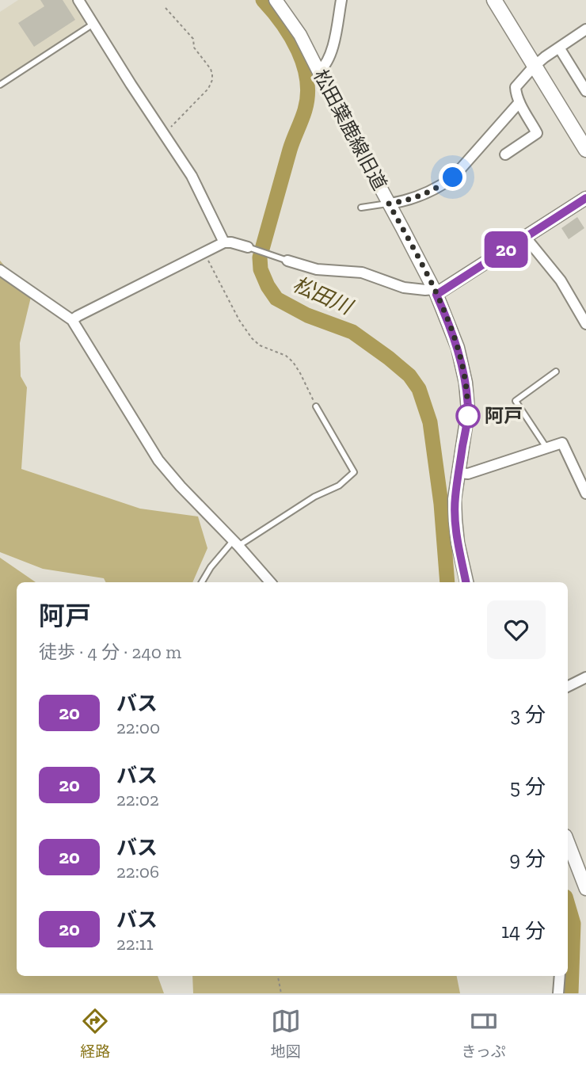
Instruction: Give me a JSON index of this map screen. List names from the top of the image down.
{
  "streets": {
    "street": ["松田葉鹿線旧道"]
  },
  "water": ["松田川"],
  "places": ["阿戸"],
  "lines": ["bus line 20"],
  "page": {
    "on_map": "20",
    "heading": ["阿戸", "徒歩 · 4 分 · 240 m"],
    "list": [
      {
        "mark": "20",
        "name": "バス",
        "note": "22:00",
        "value": "3 分"
      },
      {
        "mark": "20",
        "name": "バス",
        "note": "22:02",
        "value": "5 分"
      },
      {
        "mark": "20",
        "name": "バス",
        "note": "22:06",
        "value": "9 分"
      },
      {
        "mark": "20",
        "name": "バス",
        "note": "22:11",
        "value": "14 分"
      }
    ],
    "tabs": ["経路", "地図", "きっぷ"]
  }
}
